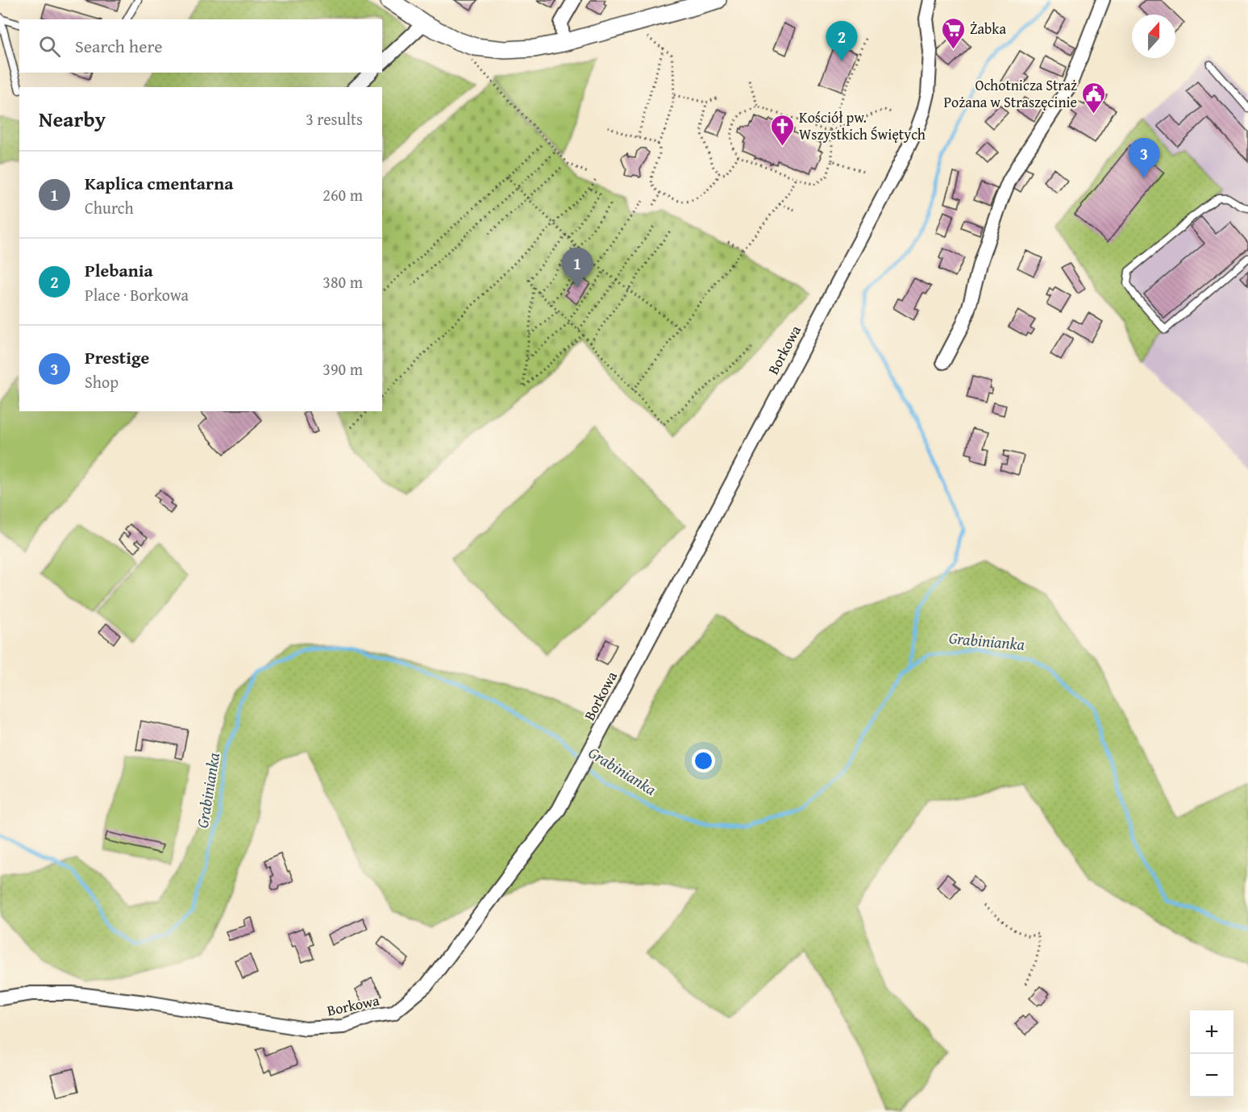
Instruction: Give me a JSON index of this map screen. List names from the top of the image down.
{
  "streets": {
    "street": ["Borkowa"]
  },
  "water": ["Grabinianka"],
  "places": {
    "supermarket": ["Żabka"],
    "public building": ["Ochotnicza Straż Pożana w Straszęcinie"],
    "church": ["Kościół pw. Wszystkich Świętych"]
  },
  "north": "top",
  "page": {
    "search": "Search here",
    "pins": ["2", "3", "1"],
    "heading": ["Nearby", "3 results"],
    "list": [
      {
        "mark": "1",
        "name": "Kaplica cmentarna",
        "note": "Church",
        "value": "260 m"
      },
      {
        "mark": "2",
        "name": "Plebania",
        "note": "Place · Borkowa",
        "value": "380 m"
      },
      {
        "mark": "3",
        "name": "Prestige",
        "note": "Shop",
        "value": "390 m"
      }
    ],
    "map_buttons": ["+", "−"]
  }
}
